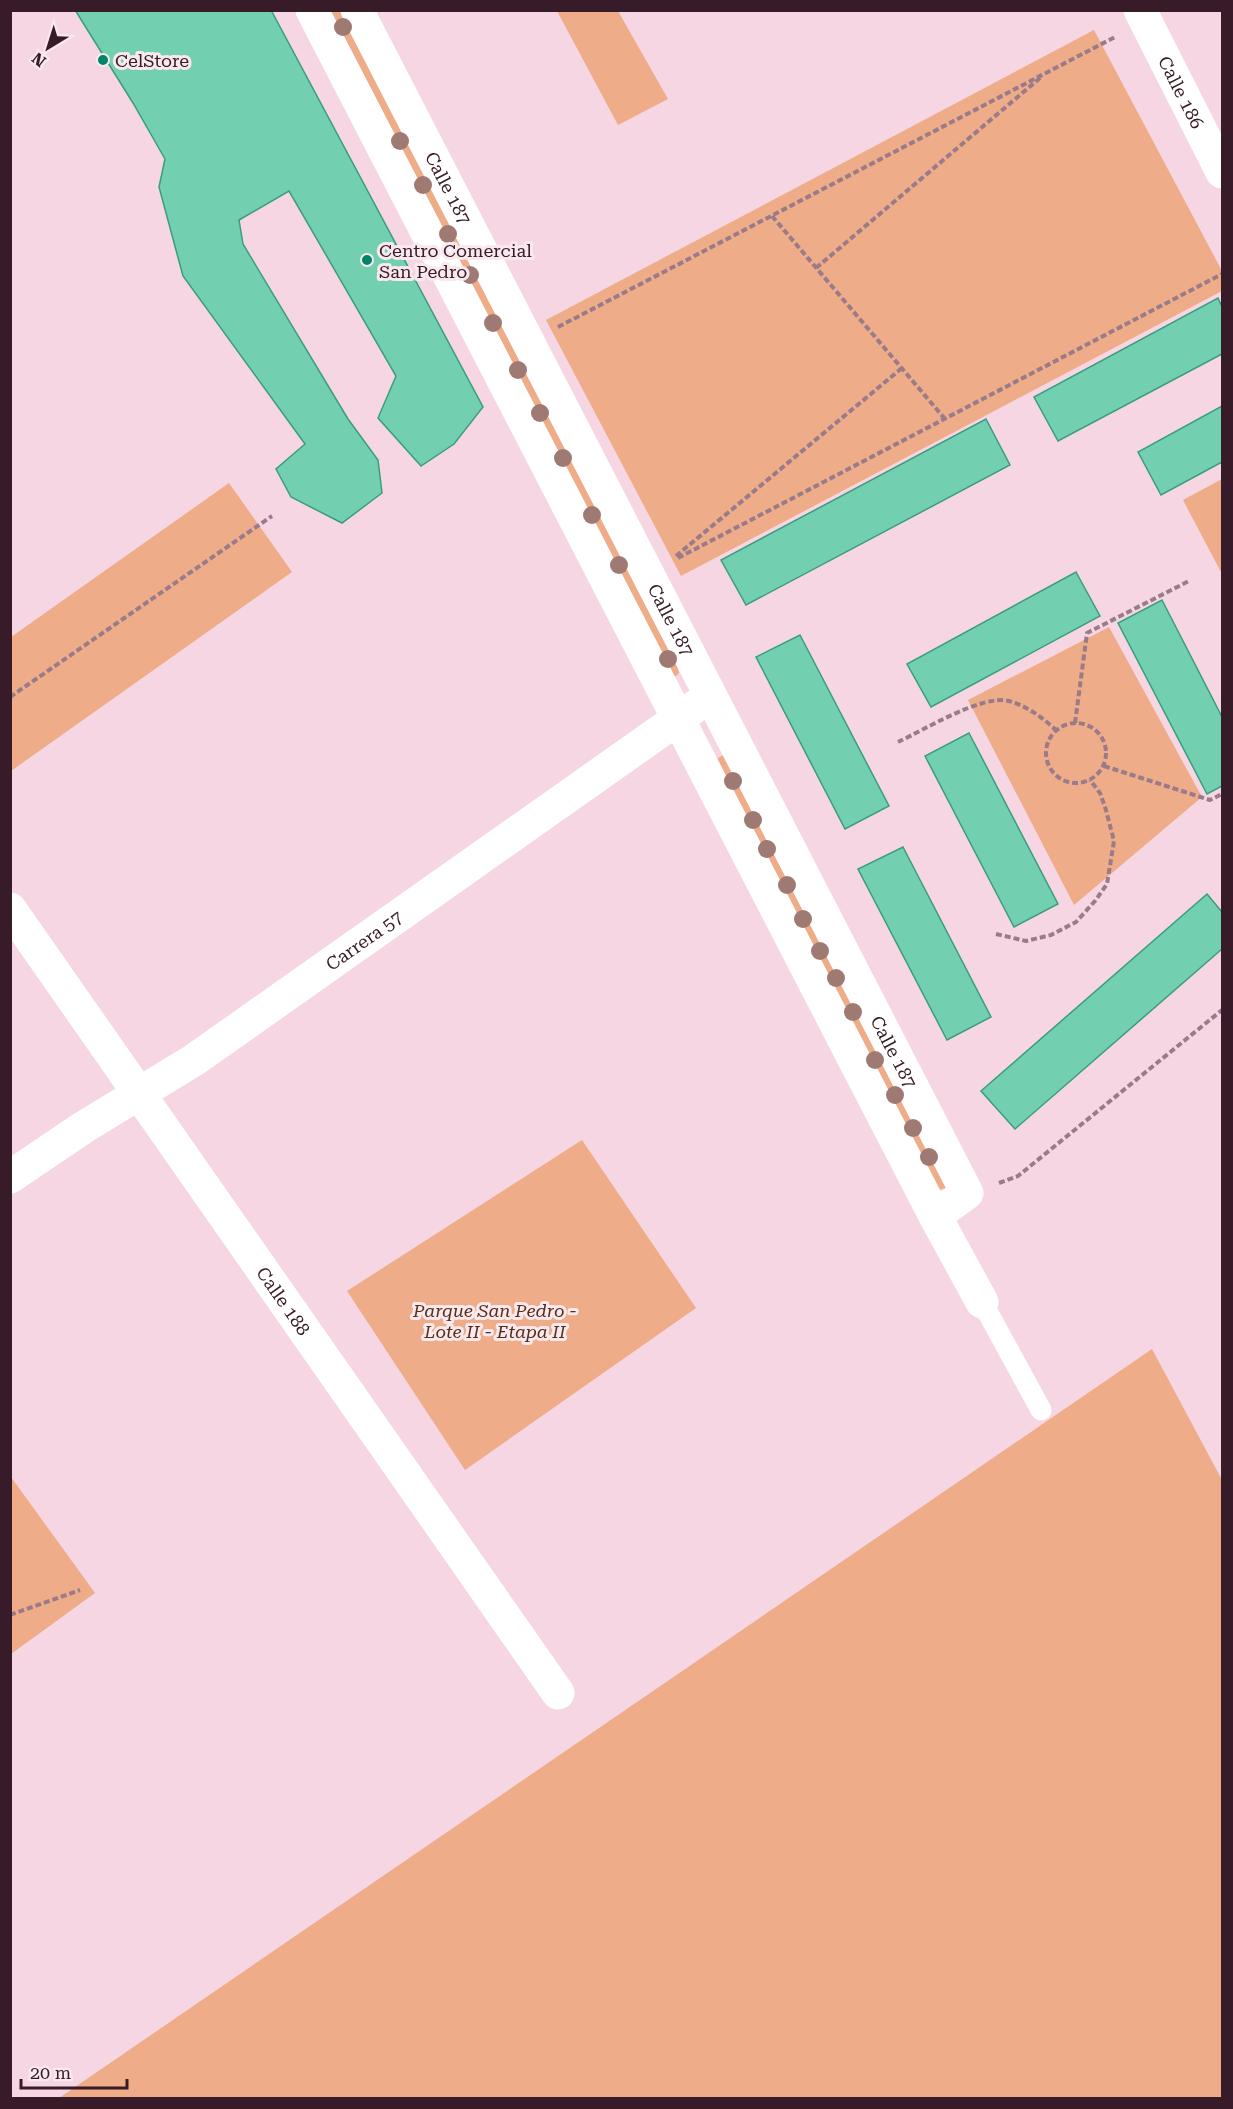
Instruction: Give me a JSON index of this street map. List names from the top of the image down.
{
  "streets": {
    "street": [
      "Calle 186",
      "Calle 187",
      "Carrera 57",
      "Calle 188"
    ]
  },
  "crossings": [
    ["Calle 187", "Carrera 57"],
    ["Carrera 57", "Calle 188"]
  ],
  "parks": ["Parque San Pedro - Lote II - Etapa II"],
  "places": ["CelStore", "Centro Comercial San Pedro"],
  "scale_bar": "20 m",
  "north": "bottom left"
}
